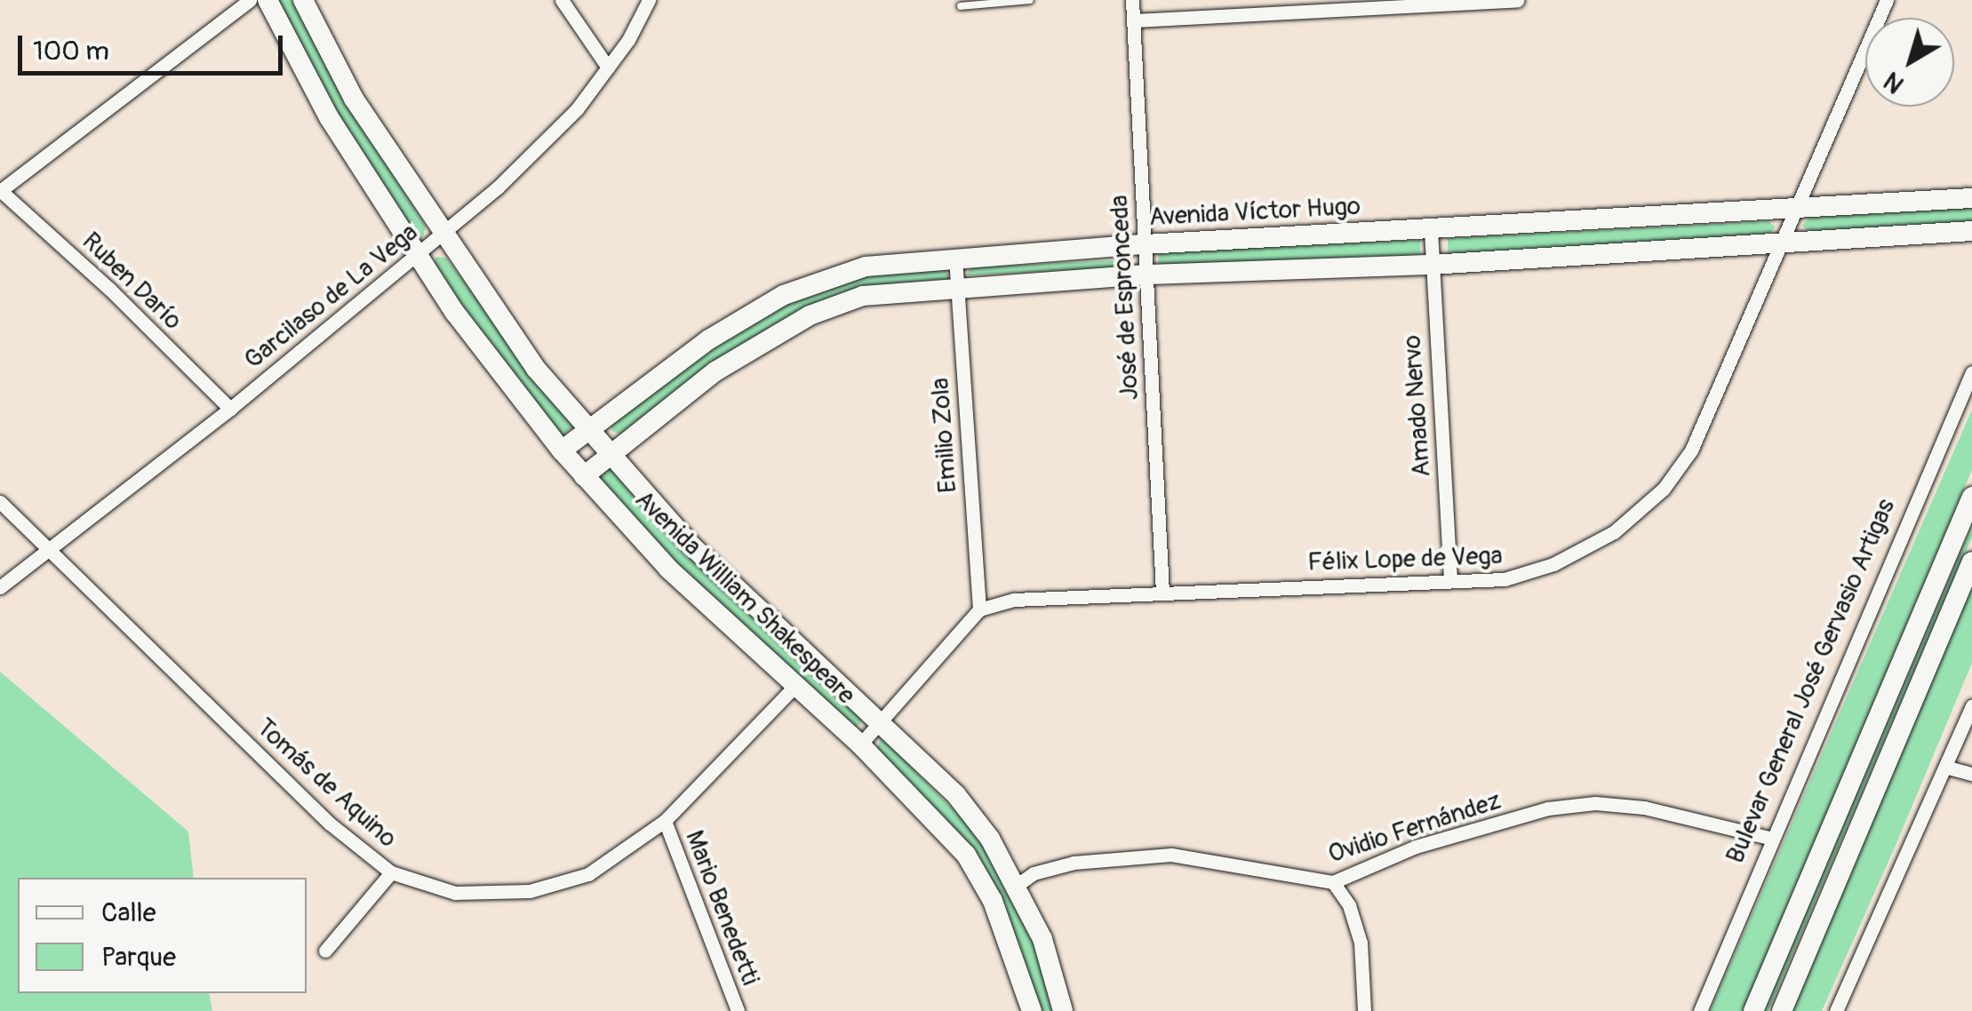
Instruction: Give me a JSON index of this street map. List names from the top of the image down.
{
  "streets": {
    "street": [
      "Avenida Víctor Hugo",
      "Ruben Darío",
      "Garcilaso de La Vega",
      "José de Espronceda",
      "Amado Nervo",
      "Emilio Zola",
      "Félix Lope de Vega",
      "Avenida William Shakespeare",
      "Bulevar General José Gervasio Artigas",
      "Tomás de Aquino",
      "Ovidio Fernández",
      "Mario Benedetti"
    ]
  },
  "crossings": [
    ["Avenida Víctor Hugo", "José de Espronceda"],
    ["Avenida Víctor Hugo", "Amado Nervo"],
    ["Avenida Víctor Hugo", "Emilio Zola"],
    ["Avenida Víctor Hugo", "Félix Lope de Vega"],
    ["Avenida Víctor Hugo", "Avenida William Shakespeare"],
    ["Ruben Darío", "Garcilaso de La Vega"],
    ["Garcilaso de La Vega", "Avenida William Shakespeare"],
    ["Garcilaso de La Vega", "Tomás de Aquino"],
    ["José de Espronceda", "Félix Lope de Vega"],
    ["Amado Nervo", "Félix Lope de Vega"],
    ["Emilio Zola", "Félix Lope de Vega"],
    ["Avenida William Shakespeare", "Tomás de Aquino"],
    ["Avenida William Shakespeare", "Ovidio Fernández"],
    ["Bulevar General José Gervasio Artigas", "Ovidio Fernández"],
    ["Tomás de Aquino", "Mario Benedetti"]
  ],
  "legend": ["Calle", "Parque"],
  "scale_bar": "100 m",
  "north": "bottom left"
}
